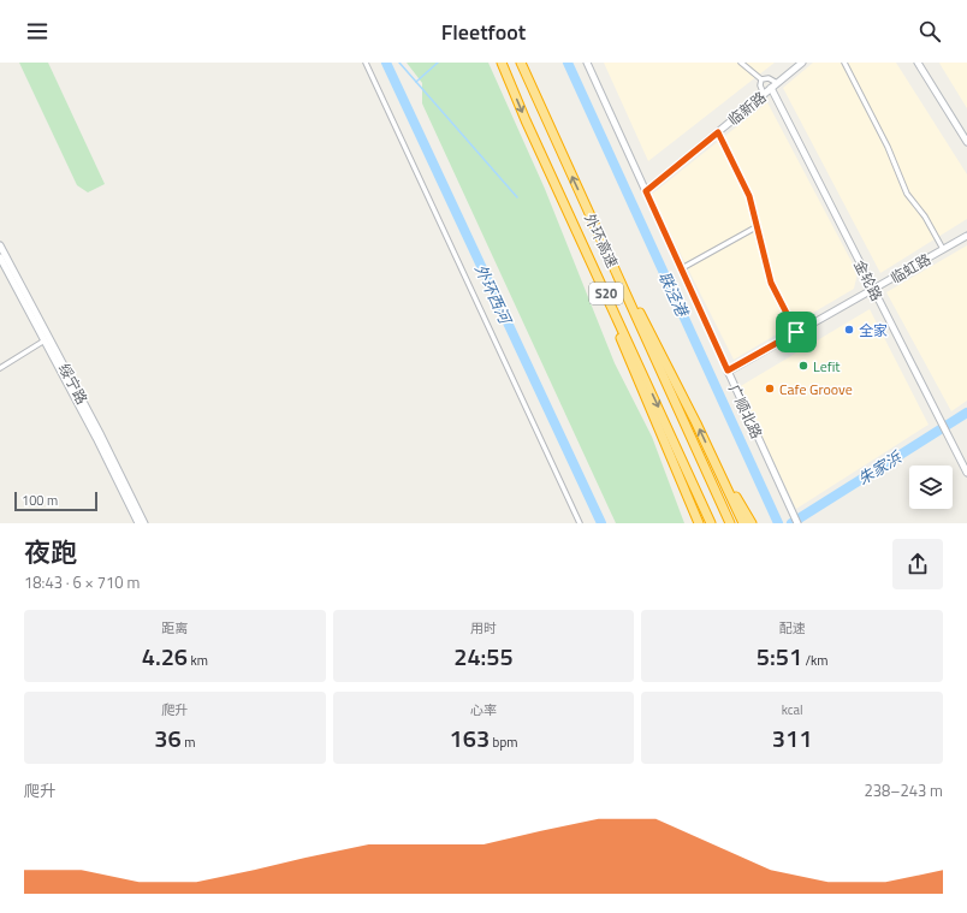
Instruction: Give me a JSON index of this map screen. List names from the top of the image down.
{
  "streets": {
    "highway": ["外环高速", "S20"],
    "street": [
      "临新路",
      "临虹路",
      "金轮路",
      "绥宁路",
      "广顺北路"
    ]
  },
  "crossings": [
    ["临新路", "金轮路"],
    ["临新路", "广顺北路"],
    ["临虹路", "金轮路"],
    ["临虹路", "广顺北路"]
  ],
  "water": ["外环西河", "联泾港", "朱家浜"],
  "places": ["全家", "Lefit", "Cafe Groove"],
  "scale_bar": "100 m",
  "page": {
    "header": "Fleetfoot",
    "scale": "100 m",
    "heading": ["夜跑", "18:43 · 6 × 710 m"],
    "stats": [
      ["距离", "4.26 km"],
      ["用时", "24:55"],
      ["配速", "5:51 /km"],
      ["爬升", "36 m"],
      ["心率", "163 bpm"],
      ["kcal", "311"]
    ],
    "chart": ["爬升", "238–243 m"]
  }
}
